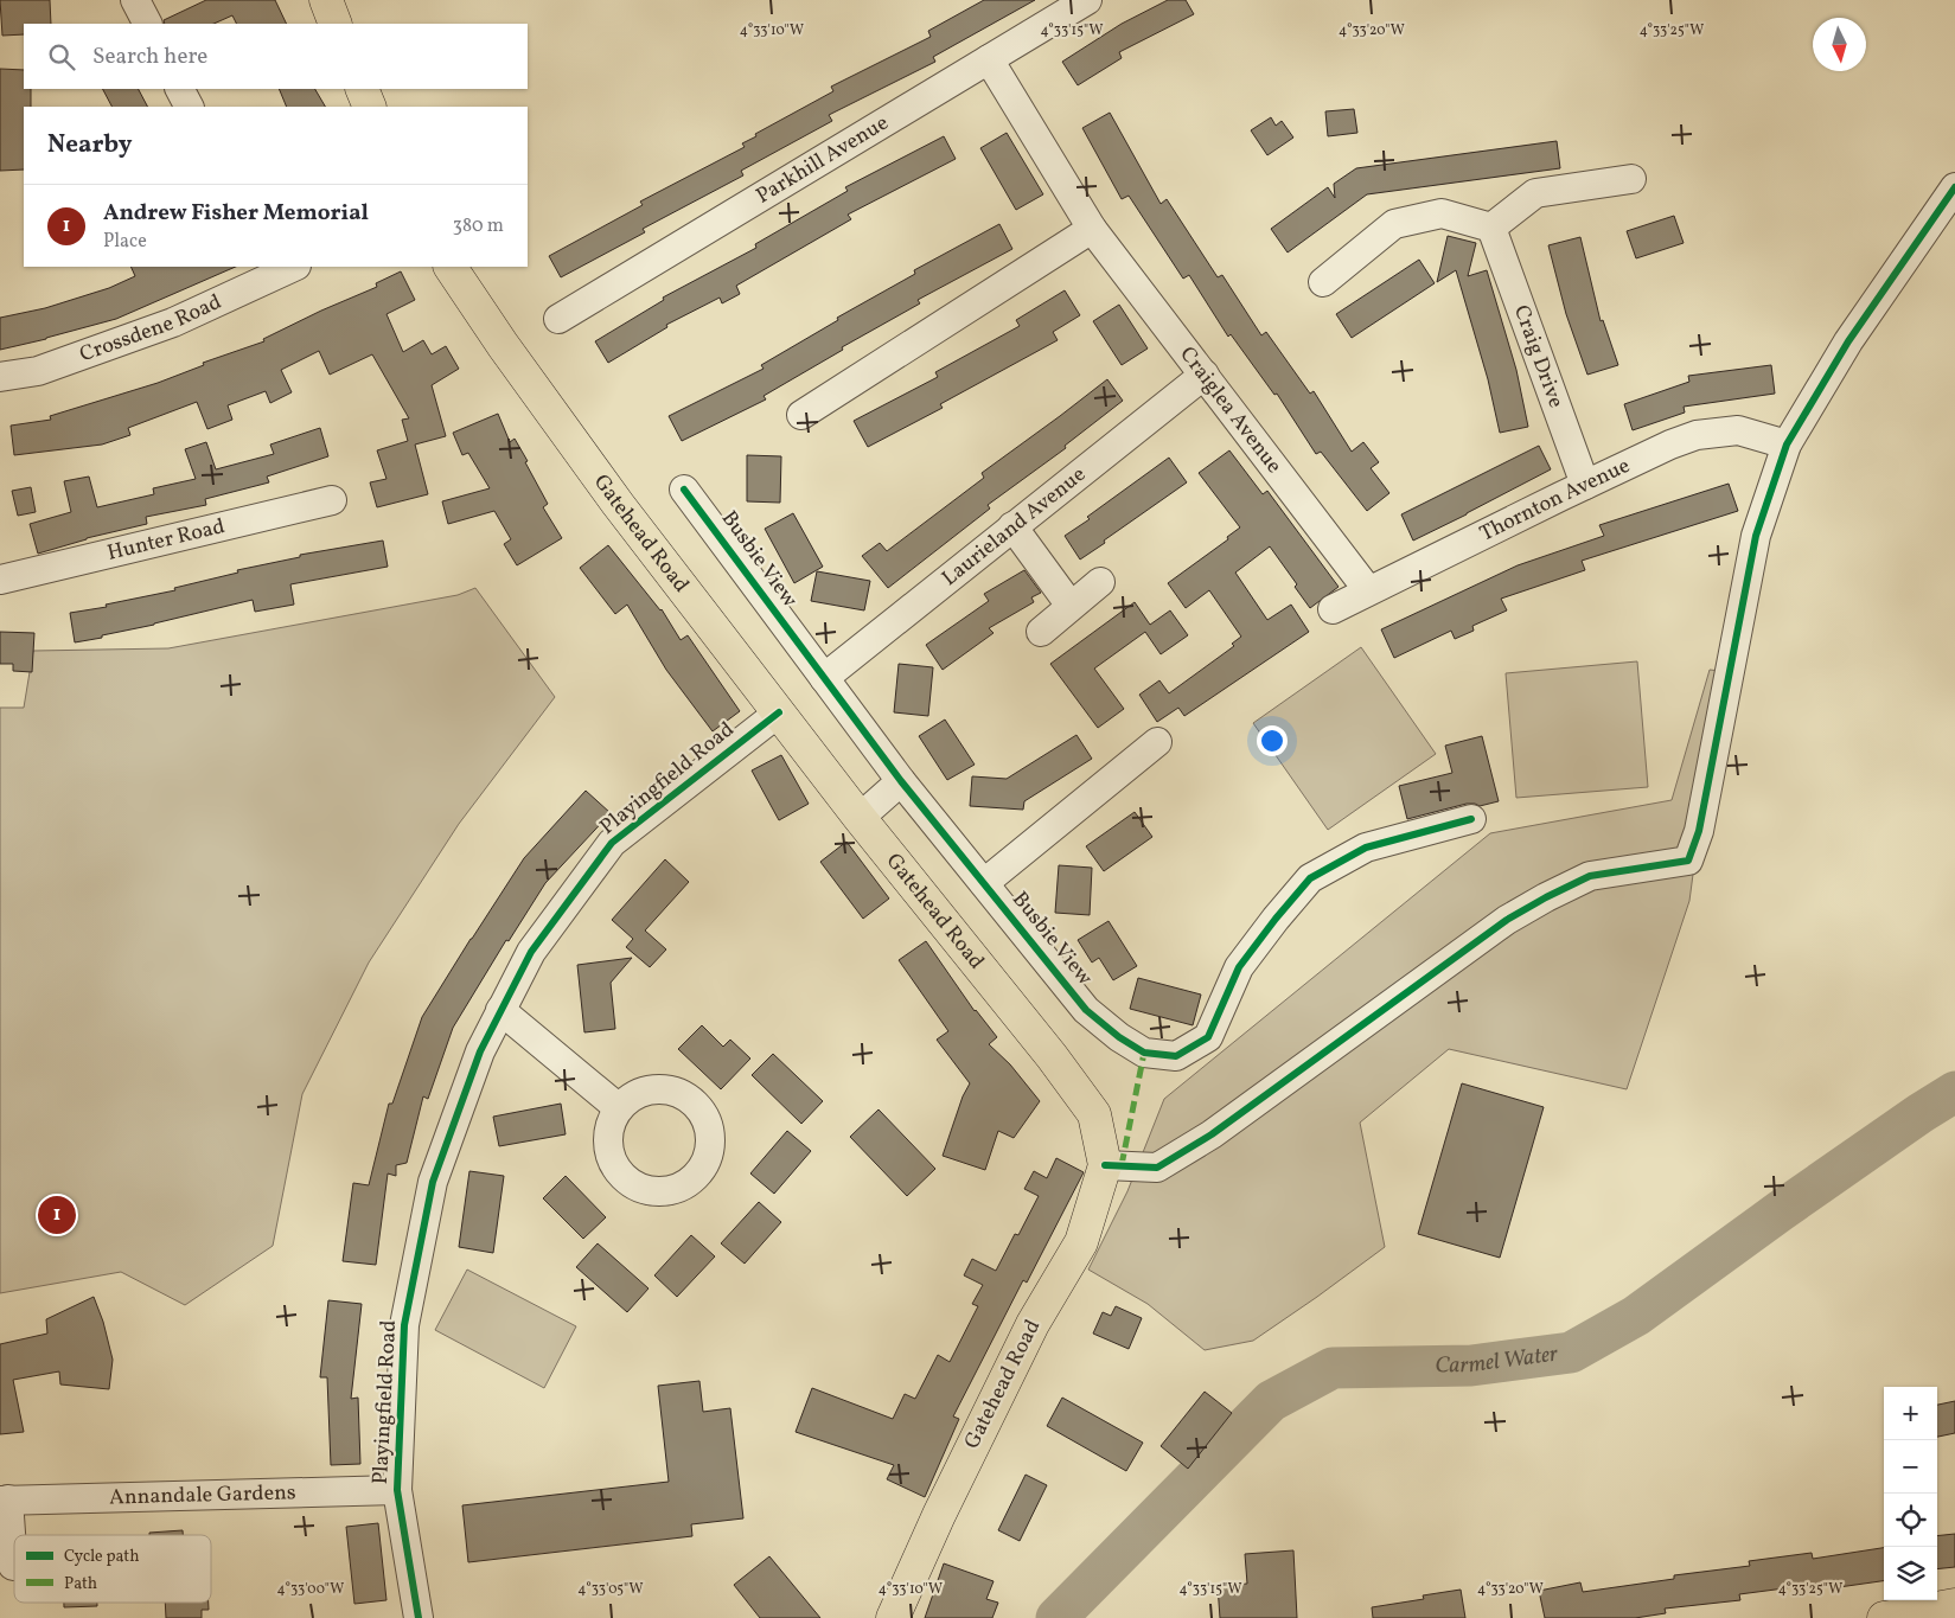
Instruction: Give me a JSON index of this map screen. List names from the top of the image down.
{
  "streets": {
    "main road": ["Gatehead Road"],
    "street": [
      "Parkhill Avenue",
      "Crossdene Road",
      "Craig Drive",
      "Craiglea Avenue",
      "Thornton Avenue",
      "Laurieland Avenue",
      "Hunter Road",
      "Busbie View",
      "Playingfield Road",
      "Annandale Gardens"
    ]
  },
  "crossings": [
    ["Parkhill Avenue", "Craiglea Avenue"],
    ["Craig Drive", "Thornton Avenue"],
    ["Craiglea Avenue", "Thornton Avenue"],
    ["Craiglea Avenue", "Laurieland Avenue"],
    ["Laurieland Avenue", "Busbie View"],
    ["Gatehead Road", "Playingfield Road"],
    ["Playingfield Road", "Annandale Gardens"]
  ],
  "water": ["Carmel Water"],
  "legend": ["Cycle path", "Path"],
  "north": "bottom",
  "page": {
    "search": "Search here",
    "heading": "Nearby",
    "list": [
      {
        "mark": "1",
        "name": "Andrew Fisher Memorial",
        "note": "Place",
        "value": "380 m"
      }
    ],
    "pins": "1",
    "map_buttons": ["+", "−"]
  },
  "coordinates": [
    "4°33'10\"W",
    "4°33'15\"W",
    "4°33'20\"W",
    "4°33'25\"W",
    "4°33'00\"W",
    "4°33'05\"W"
  ]
}
